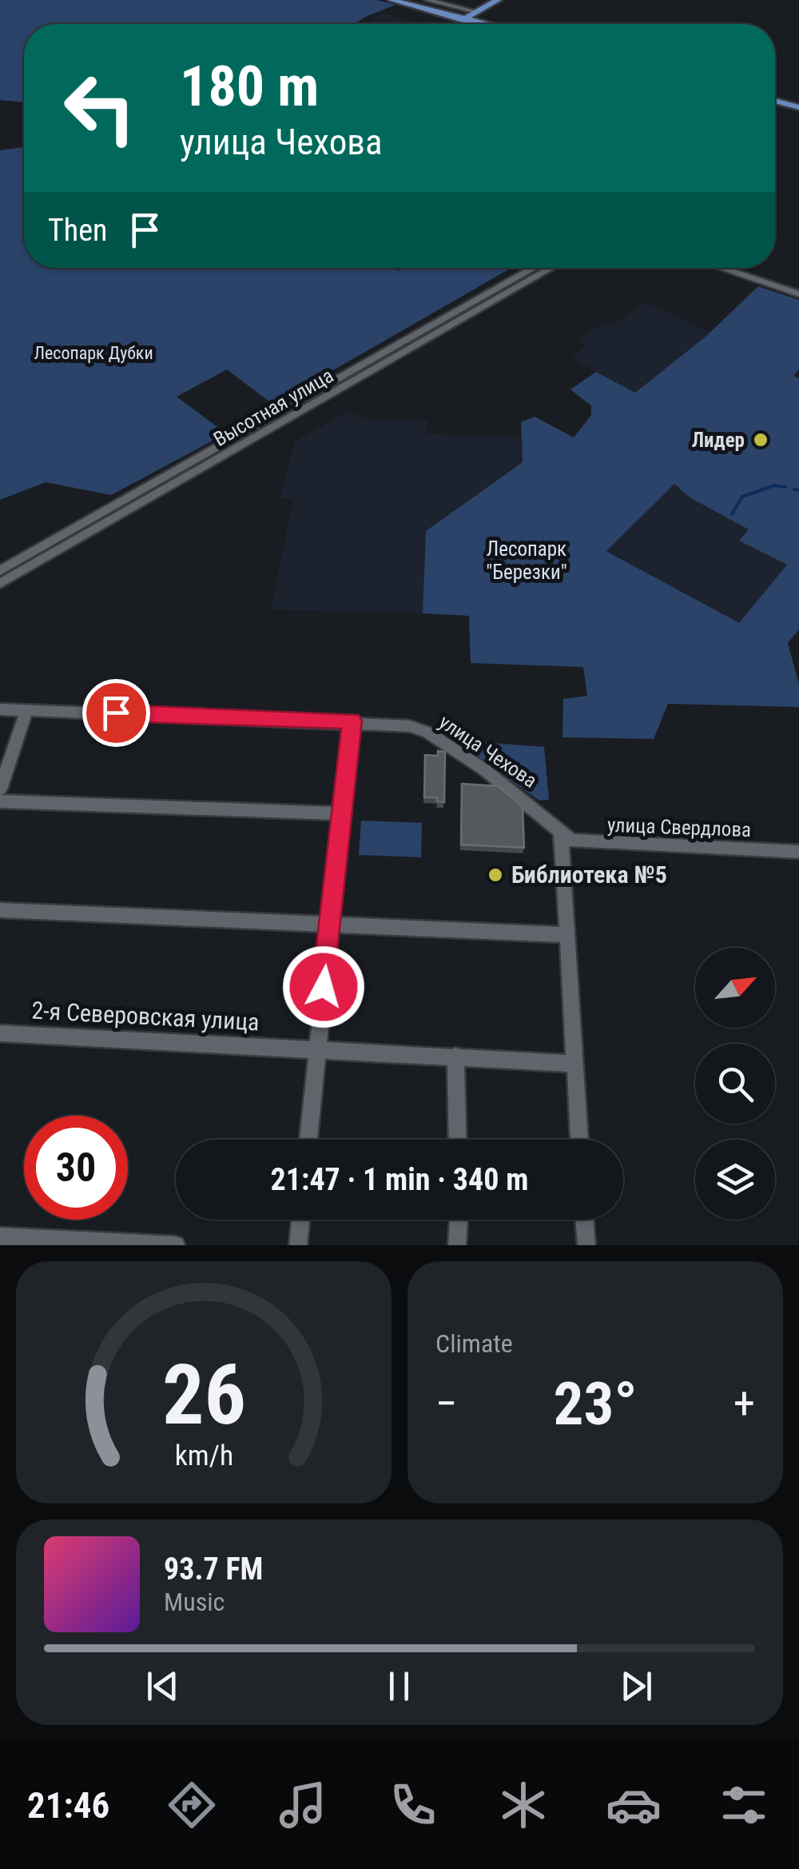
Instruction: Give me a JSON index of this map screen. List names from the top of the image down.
{
  "streets": {
    "street": [
      "Высотная улица",
      "улица Чехова",
      "улица Свердлова",
      "2-я Северовская улица"
    ]
  },
  "crossings": [
    ["улица Чехова", "улица Свердлова"]
  ],
  "parks": ["Лесопарк Дубки", "Лесопарк \"Березки\""],
  "places": ["Лидер", "Библиотека №5"],
  "north": "top right",
  "page": {
    "turn": ["180 m", "улица Чехова"],
    "then": "Then",
    "limit": "30",
    "trip": "21:47 · 1 min · 340 m",
    "tile": "Climate",
    "heat": ["−", "23°", "+"],
    "song": ["93.7 FM", "Music"],
    "tabs": "21:46",
    "gauge": ["26", "km/h"]
  }
}
